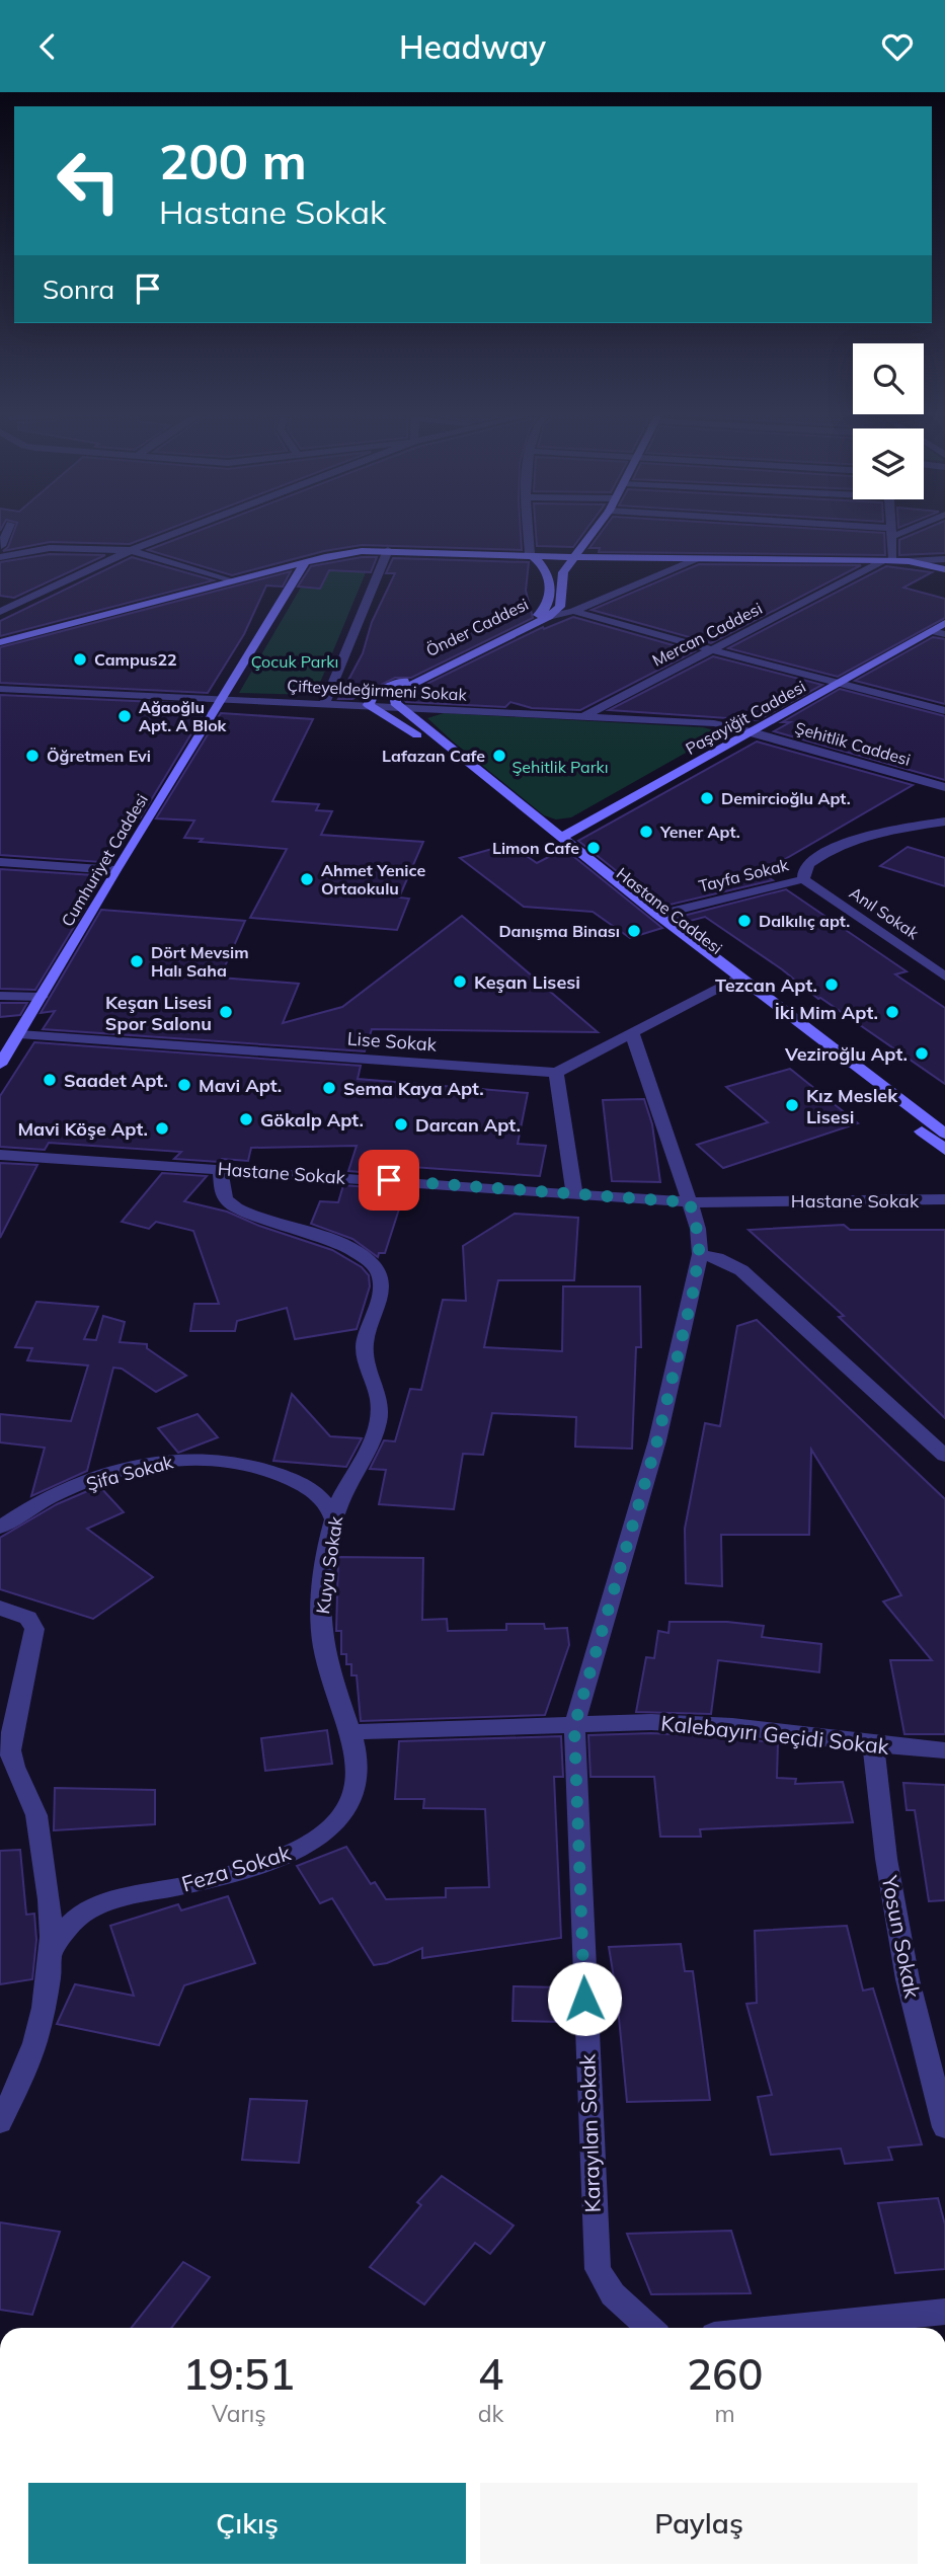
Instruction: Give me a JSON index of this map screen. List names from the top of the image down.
{
  "streets": {
    "main road": [
      "Önder Caddesi",
      "Paşayiğit Caddesi",
      "Cumhuriyet Caddesi",
      "Hastane Caddesi"
    ],
    "street": [
      "Mercan Caddesi",
      "Çifteyeldeğirmeni Sokak",
      "Şehitlik Caddesi",
      "Tayfa Sokak",
      "Anıl Sokak",
      "Lise Sokak",
      "Hastane Sokak",
      "Şifa Sokak",
      "Kuyu Sokak",
      "Kalebayırı Geçidi Sokak",
      "Feza Sokak",
      "Yosun Sokak",
      "Karayılan Sokak"
    ]
  },
  "crossings": [
    ["Önder Caddesi", "Çifteyeldeğirmeni Sokak"],
    ["Önder Caddesi", "Hastane Caddesi"],
    ["Mercan Caddesi", "Çifteyeldeğirmeni Sokak"],
    ["Çifteyeldeğirmeni Sokak", "Paşayiğit Caddesi"],
    ["Çifteyeldeğirmeni Sokak", "Şehitlik Caddesi"],
    ["Çifteyeldeğirmeni Sokak", "Cumhuriyet Caddesi"],
    ["Çifteyeldeğirmeni Sokak", "Hastane Caddesi"],
    ["Paşayiğit Caddesi", "Şehitlik Caddesi"],
    ["Paşayiğit Caddesi", "Hastane Caddesi"],
    ["Cumhuriyet Caddesi", "Lise Sokak"],
    ["Tayfa Sokak", "Hastane Caddesi"],
    ["Tayfa Sokak", "Anıl Sokak"],
    ["Hastane Sokak", "Kuyu Sokak"],
    ["Hastane Sokak", "Karayılan Sokak"],
    ["Şifa Sokak", "Kuyu Sokak"],
    ["Kuyu Sokak", "Kalebayırı Geçidi Sokak"],
    ["Kuyu Sokak", "Feza Sokak"],
    ["Kalebayırı Geçidi Sokak", "Feza Sokak"],
    ["Kalebayırı Geçidi Sokak", "Yosun Sokak"],
    ["Kalebayırı Geçidi Sokak", "Karayılan Sokak"]
  ],
  "parks": ["Çocuk Parkı", "Şehitlik Parkı"],
  "places": [
    "Campus22",
    "Ağaoğlu Apt. A Blok",
    "Öğretmen Evi",
    "Lafazan Cafe",
    "Demircioğlu Apt.",
    "Yener Apt.",
    "Limon Cafe",
    "Ahmet Yenice Ortaokulu",
    "Dalkılıç apt.",
    "Danışma Binası",
    "Dört Mevsim Halı Saha",
    "Keşan Lisesi",
    "Tezcan Apt.",
    "Keşan Lisesi Spor Salonu",
    "İki Mim Apt.",
    "Veziroğlu Apt.",
    "Saadet Apt.",
    "Mavi Apt.",
    "Sema Kaya Apt.",
    "Kız Meslek Lisesi",
    "Gökalp Apt.",
    "Darcan Apt.",
    "Mavi Köşe Apt."
  ],
  "page": {
    "header": "Headway",
    "turn": ["200 m", "Hastane Sokak"],
    "then": "Sonra",
    "eta": [
      "19:51",
      "Varış",
      "4",
      "dk",
      "260",
      "m"
    ],
    "buttons": ["Çıkış", "Paylaş"]
  }
}
